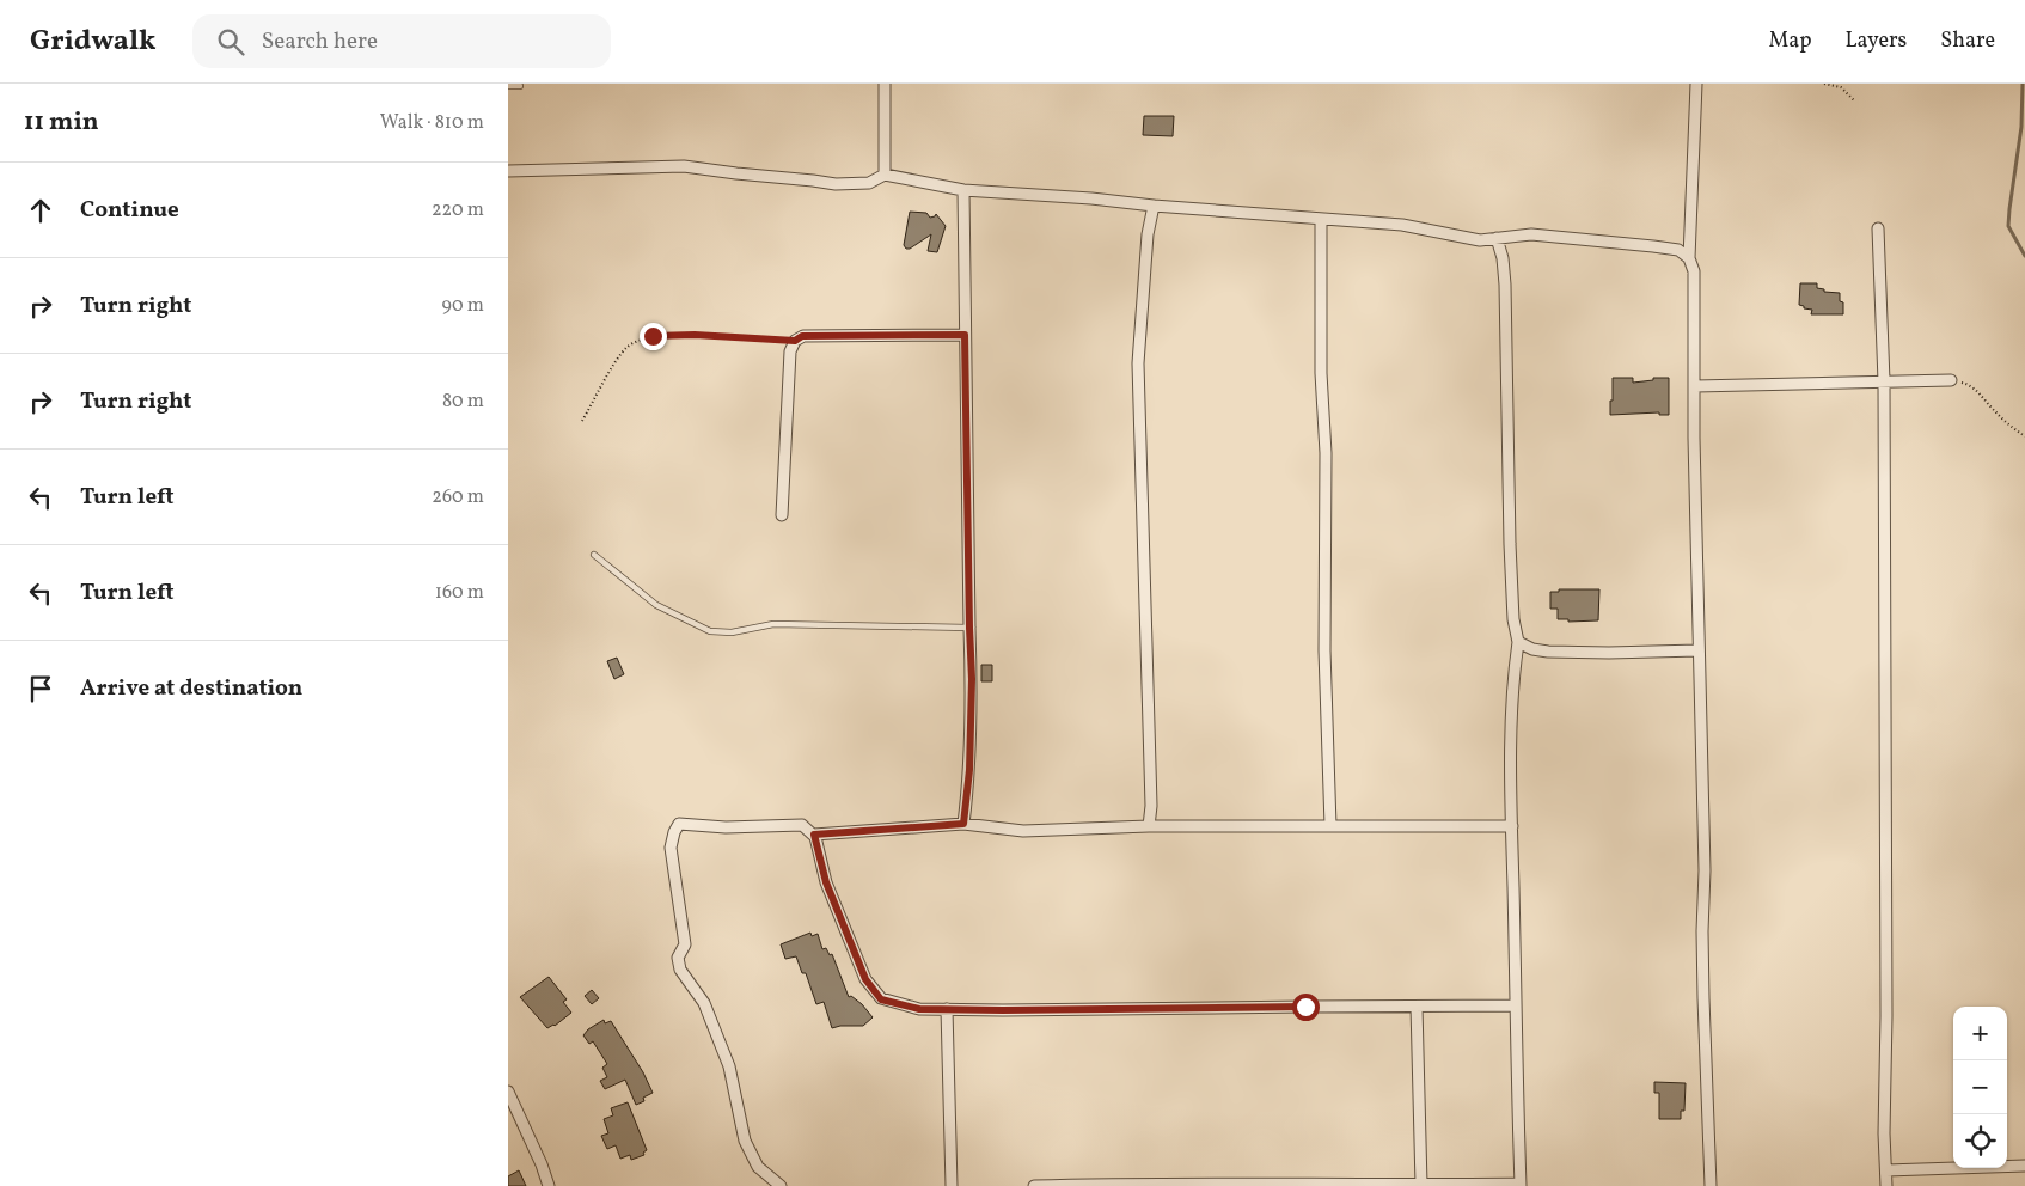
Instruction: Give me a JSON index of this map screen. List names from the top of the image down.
{
  "page": {
    "header": "Gridwalk",
    "search": "Search here",
    "nav": ["Map", "Layers", "Share"],
    "heading": ["11 min", "Walk · 810 m"],
    "list": [
      ["Continue", "220 m"],
      ["Turn right", "90 m"],
      ["Turn right", "80 m"],
      ["Turn left", "260 m"],
      ["Turn left", "160 m"],
      "Arrive at destination"
    ],
    "map_buttons": ["+", "−"]
  }
}
